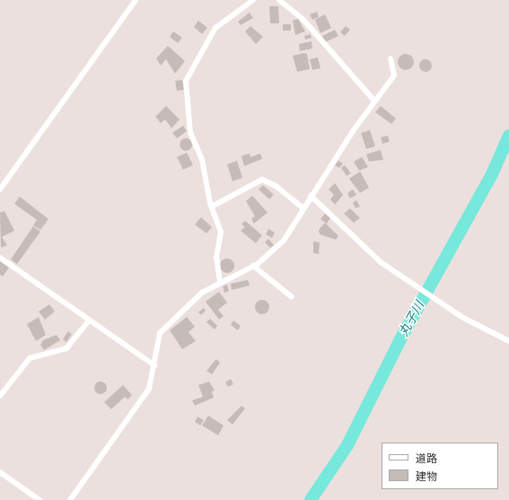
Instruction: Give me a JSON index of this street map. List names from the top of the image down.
{
  "water": ["丸子川"],
  "legend": ["道路", "建物"]
}
